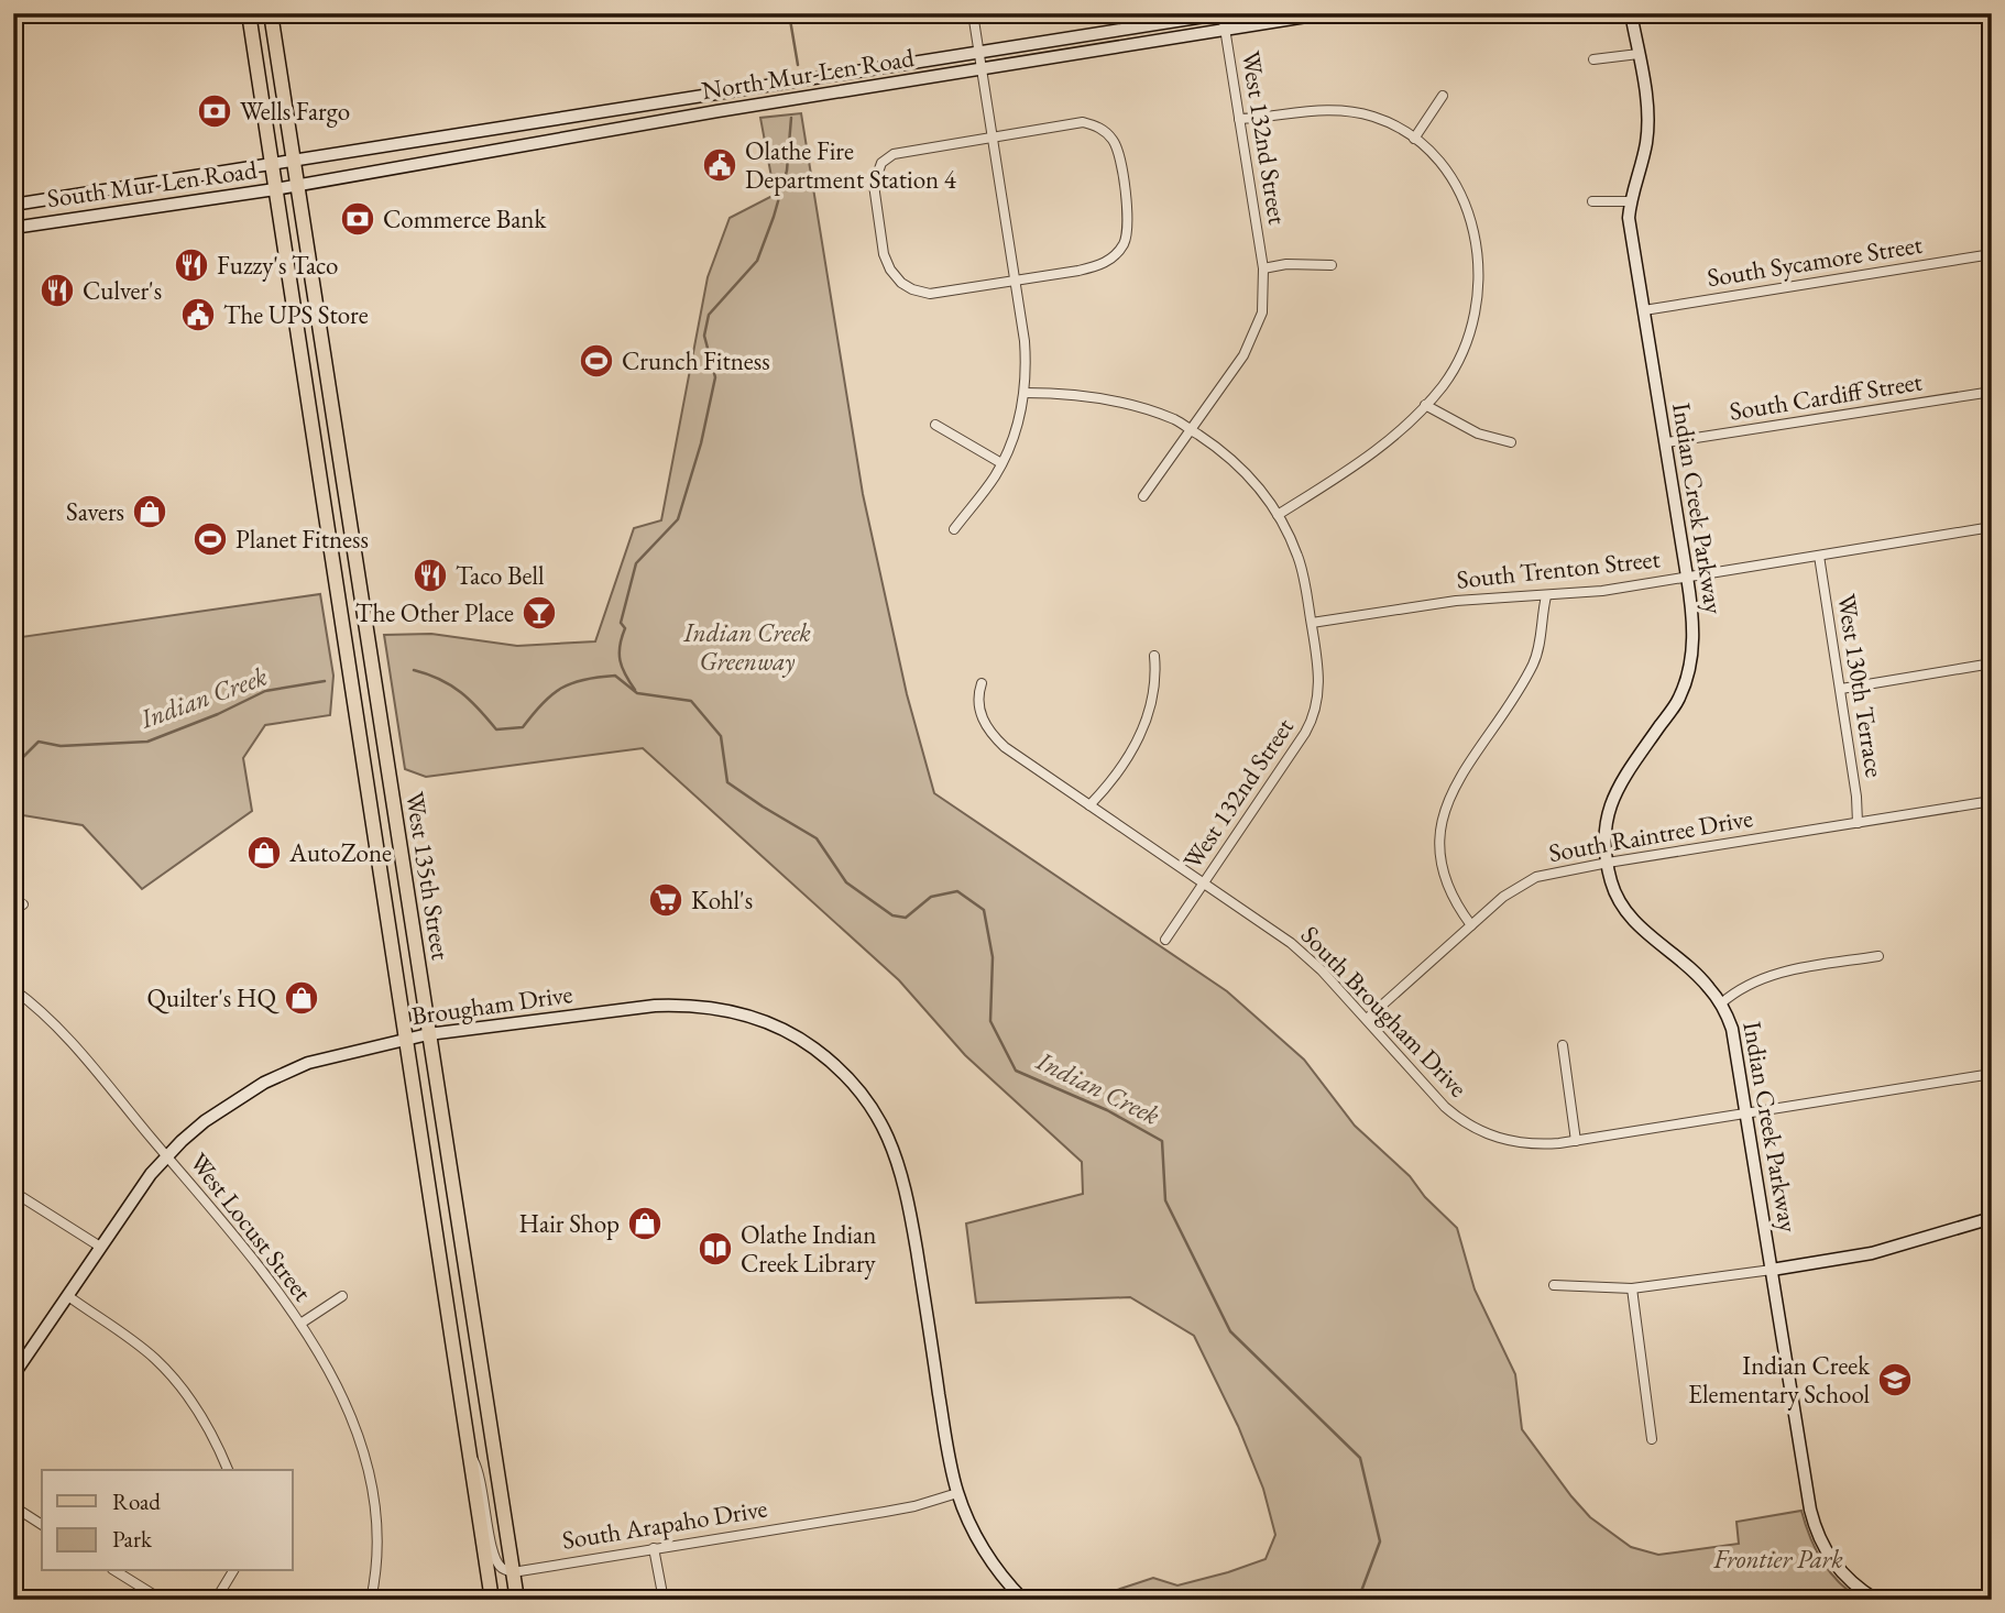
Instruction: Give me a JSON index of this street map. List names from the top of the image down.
{
  "streets": {
    "main road": ["West 135th Street"],
    "street": [
      "North Mur-Len Road",
      "West 132nd Street",
      "South Mur-Len Road",
      "South Sycamore Street",
      "South Cardiff Street",
      "Indian Creek Parkway",
      "South Trenton Street",
      "West 130th Terrace",
      "South Raintree Drive",
      "Brougham Drive",
      "South Brougham Drive",
      "West Locust Street",
      "South Arapaho Drive"
    ]
  },
  "crossings": [
    ["North Mur-Len Road", "West 132nd Street"],
    ["North Mur-Len Road", "South Mur-Len Road"],
    ["North Mur-Len Road", "West 135th Street"],
    ["West 132nd Street", "South Trenton Street"],
    ["West 132nd Street", "South Brougham Drive"],
    ["South Mur-Len Road", "West 135th Street"],
    ["South Sycamore Street", "Indian Creek Parkway"],
    ["South Cardiff Street", "Indian Creek Parkway"],
    ["Indian Creek Parkway", "South Trenton Street"],
    ["Indian Creek Parkway", "South Raintree Drive"],
    ["Indian Creek Parkway", "South Brougham Drive"],
    ["South Trenton Street", "West 130th Terrace"],
    ["West 130th Terrace", "South Raintree Drive"],
    ["South Raintree Drive", "South Brougham Drive"],
    ["West 135th Street", "Brougham Drive"],
    ["West 135th Street", "South Arapaho Drive"],
    ["Brougham Drive", "West Locust Street"],
    ["Brougham Drive", "South Arapaho Drive"]
  ],
  "water": ["Indian Creek"],
  "parks": ["Indian Creek Greenway", "Frontier Park"],
  "places": {
    "bank": ["Wells Fargo", "Commerce Bank"],
    "public building": ["Olathe Fire Department Station 4", "The UPS Store"],
    "restaurant": ["Fuzzy's Taco", "Culver's", "Taco Bell"],
    "sports": ["Crunch Fitness", "Planet Fitness"],
    "shop": [
      "Savers",
      "AutoZone",
      "Quilter's HQ",
      "Hair Shop"
    ],
    "bar": ["The Other Place"],
    "supermarket": ["Kohl's"],
    "library": ["Olathe Indian Creek Library"],
    "school or university": ["Indian Creek Elementary School"]
  },
  "legend": ["Road", "Park"]
}
